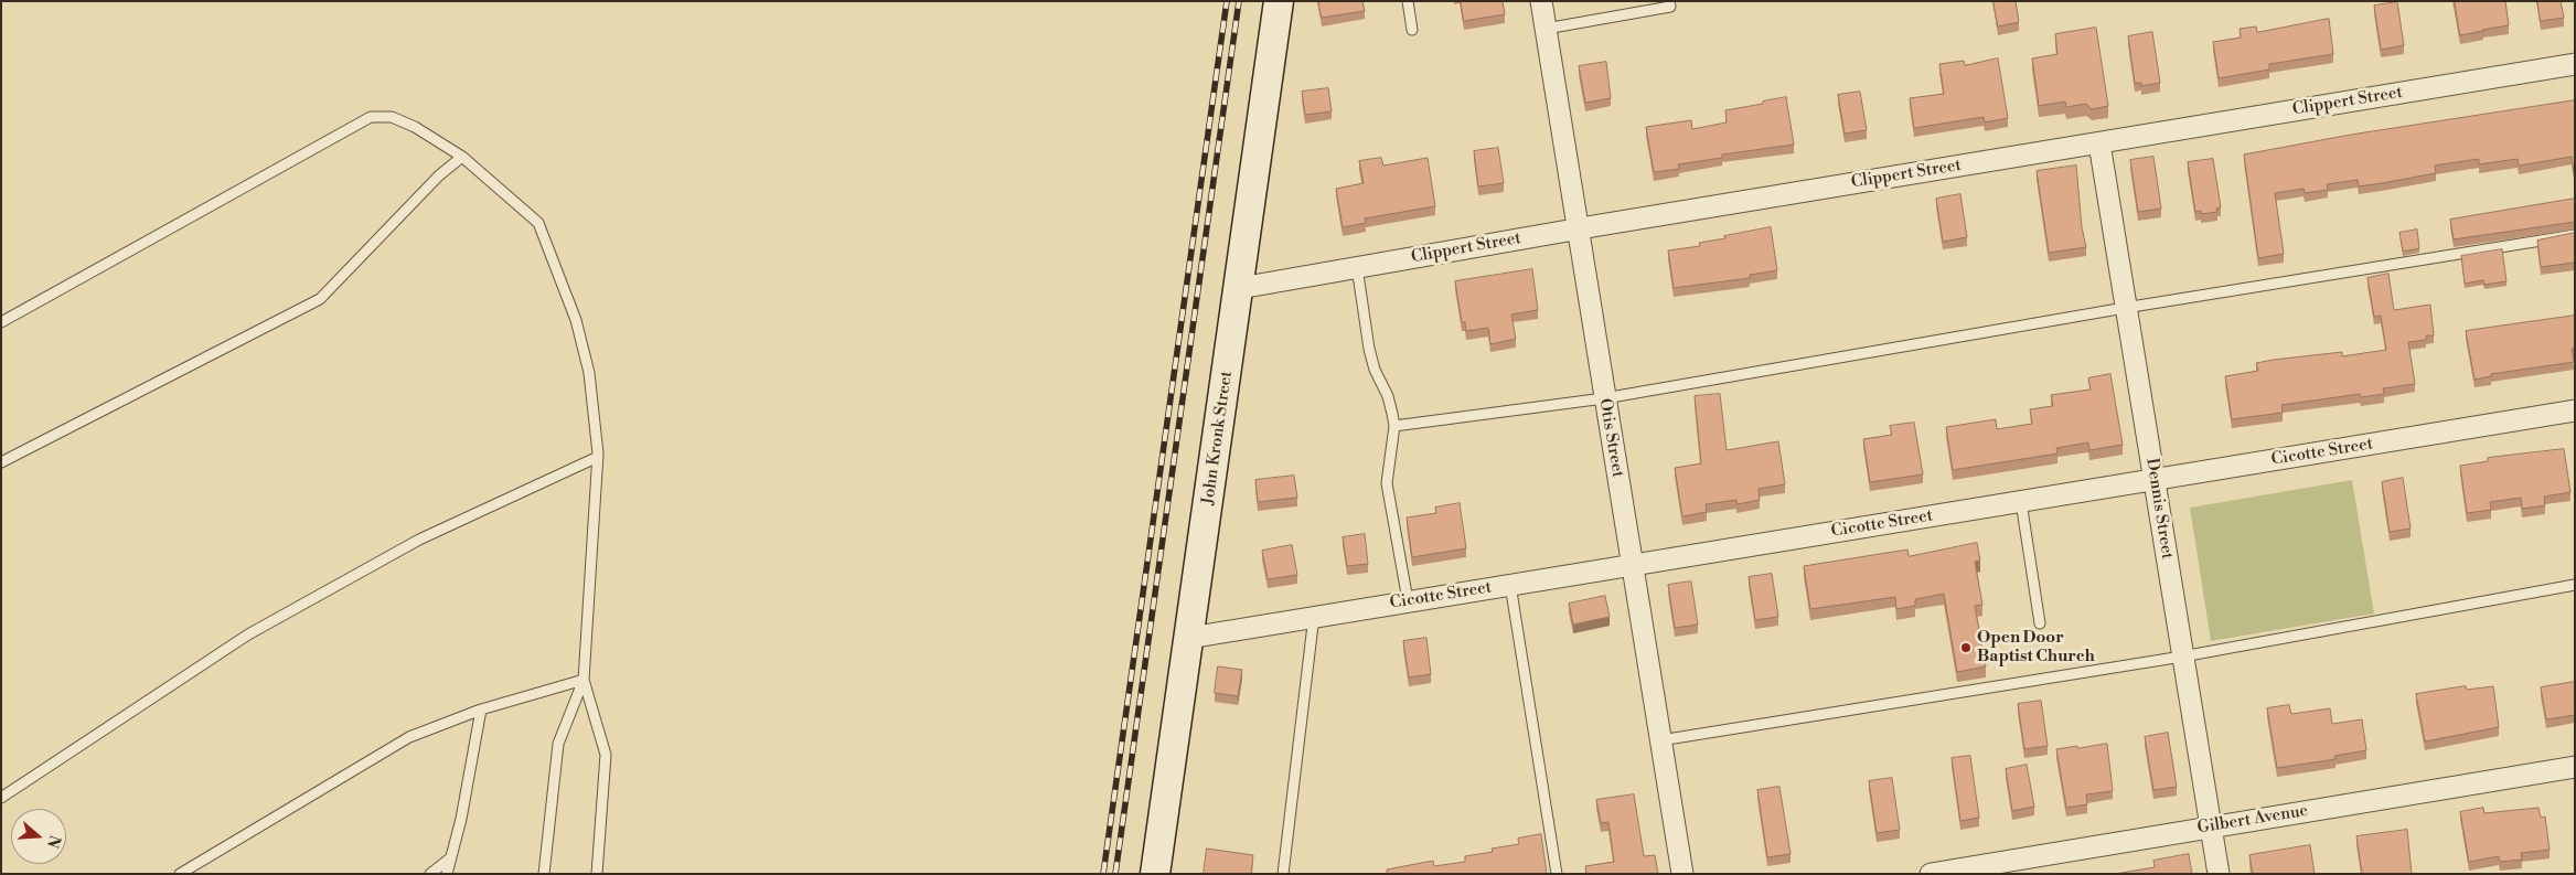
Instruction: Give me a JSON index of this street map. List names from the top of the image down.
{
  "streets": {
    "street": [
      "Clippert Street",
      "John Kronk Street",
      "Otis Street",
      "Cicotte Street",
      "Dennis Street",
      "Gilbert Avenue"
    ]
  },
  "crossings": [
    ["Clippert Street", "John Kronk Street"],
    ["Clippert Street", "Otis Street"],
    ["Clippert Street", "Dennis Street"],
    ["John Kronk Street", "Cicotte Street"],
    ["Otis Street", "Cicotte Street"],
    ["Cicotte Street", "Dennis Street"],
    ["Dennis Street", "Gilbert Avenue"]
  ],
  "places": ["Open Door Baptist Church"],
  "north": "right"
}
